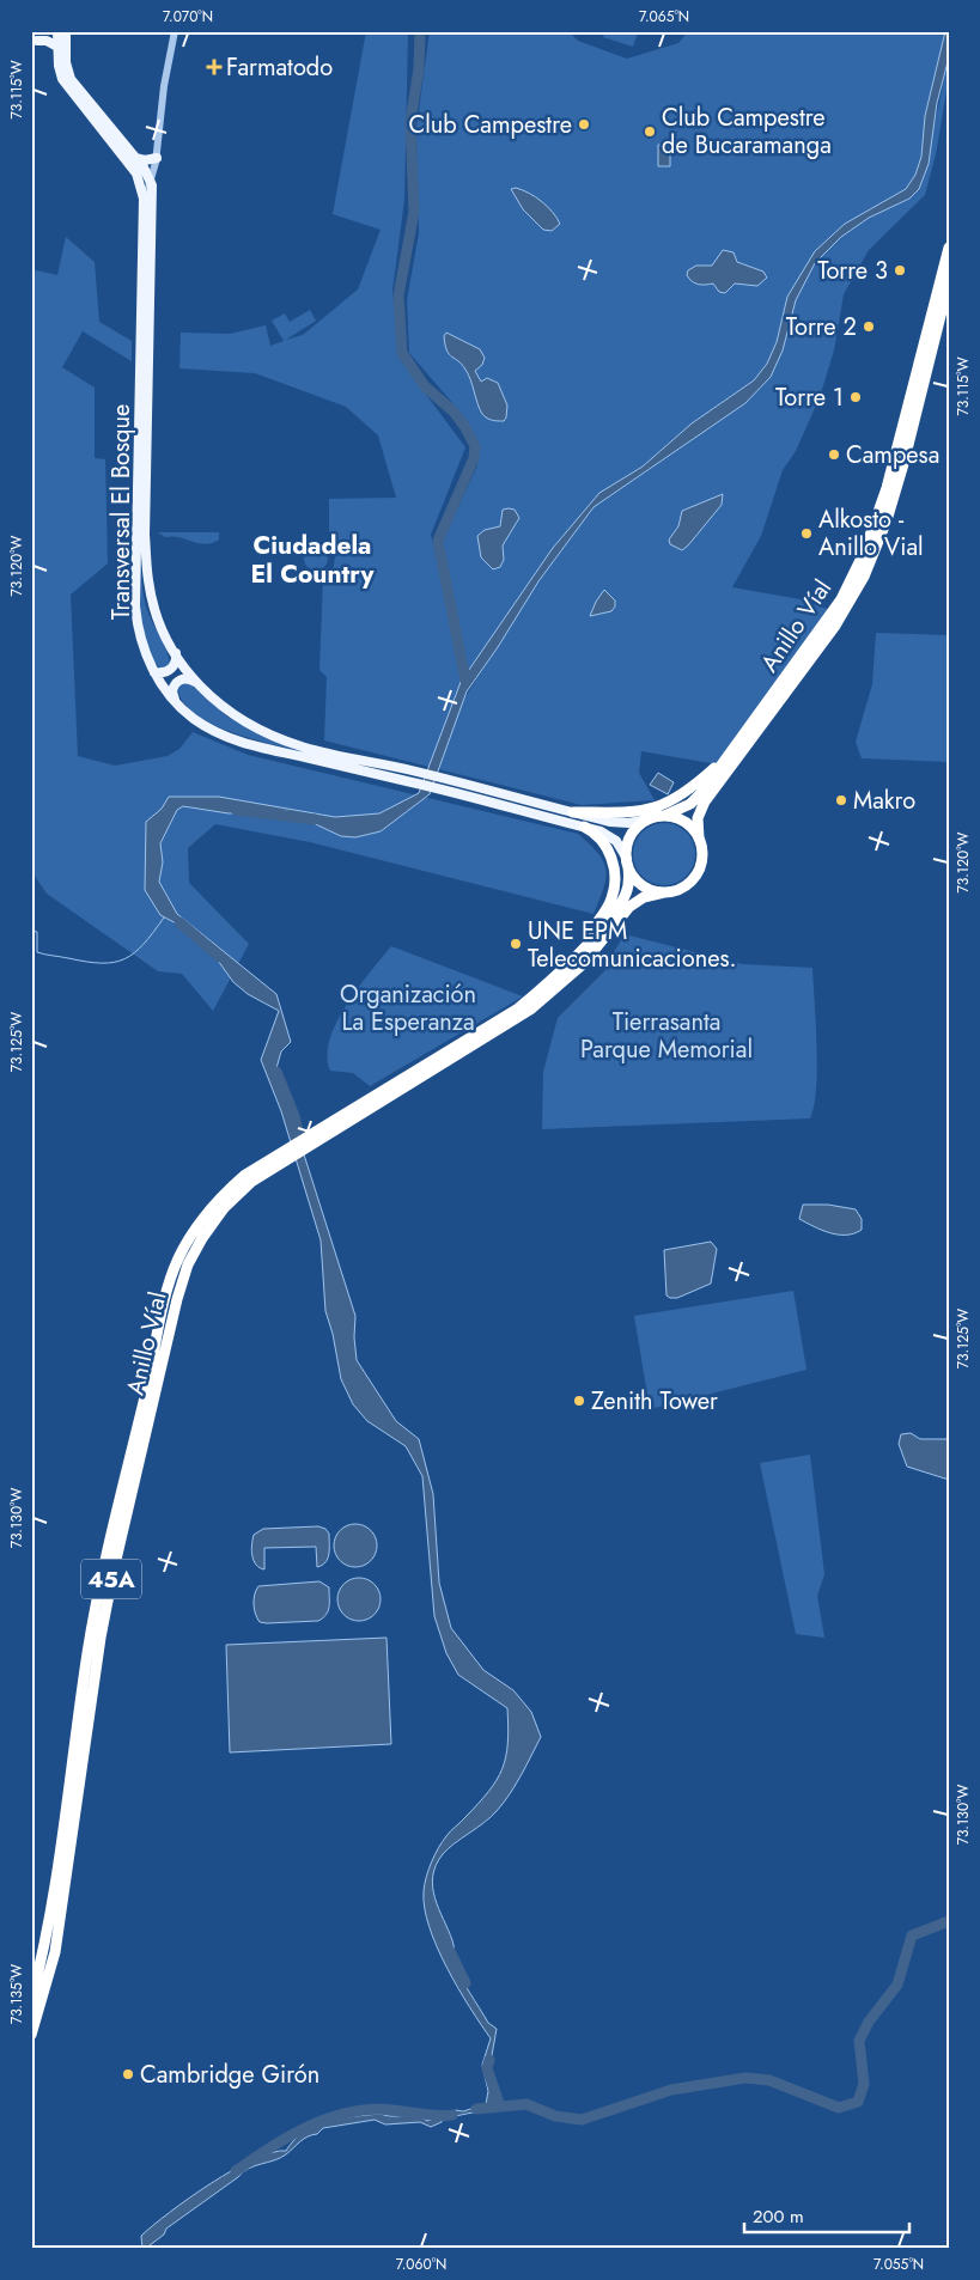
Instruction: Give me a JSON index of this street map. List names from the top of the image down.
{
  "streets": {
    "highway": ["Anillo Víal", "45A"],
    "main road": ["Transversal El Bosque"]
  },
  "crossings": [
    ["Transversal El Bosque", "Anillo Víal"]
  ],
  "districts": ["Ciudadela El Country"],
  "parks": ["Organización La Esperanza", "Tierrasanta Parque Memorial"],
  "places": {
    "health": ["Farmatodo"],
    "other": [
      "Club Campestre",
      "Club Campestre de Bucaramanga",
      "Torre 3",
      "Torre 2",
      "Torre 1",
      "Campesa",
      "Alkosto - Anillo Vial",
      "Makro",
      "UNE EPM Telecomunicaciones.",
      "Zenith Tower",
      "Cambridge Girón"
    ]
  },
  "scale_bar": "200 m",
  "coordinates": [
    "7.070°N",
    "7.065°N",
    "73.115°W",
    "73.120°W",
    "73.125°W",
    "73.130°W",
    "73.135°W",
    "7.060°N",
    "7.055°N"
  ]
}
